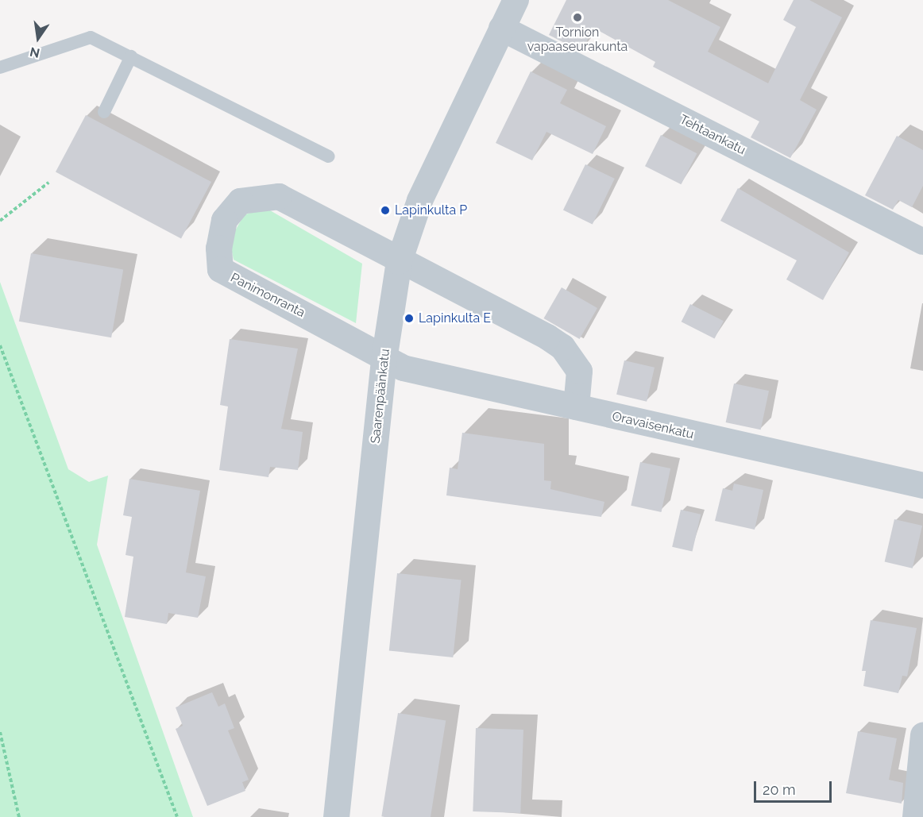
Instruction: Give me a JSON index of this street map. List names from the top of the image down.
{
  "streets": {
    "street": [
      "Tehtaankatu",
      "Panimonranta",
      "Saarenpäänkatu",
      "Oravaisenkatu"
    ]
  },
  "crossings": [
    ["Tehtaankatu", "Saarenpäänkatu"],
    ["Panimonranta", "Saarenpäänkatu"],
    ["Panimonranta", "Oravaisenkatu"],
    ["Saarenpäänkatu", "Oravaisenkatu"]
  ],
  "places": ["Tornion vapaaseurakunta", "Lapinkulta P", "Lapinkulta E"],
  "scale_bar": "20 m",
  "north": "bottom"
}
